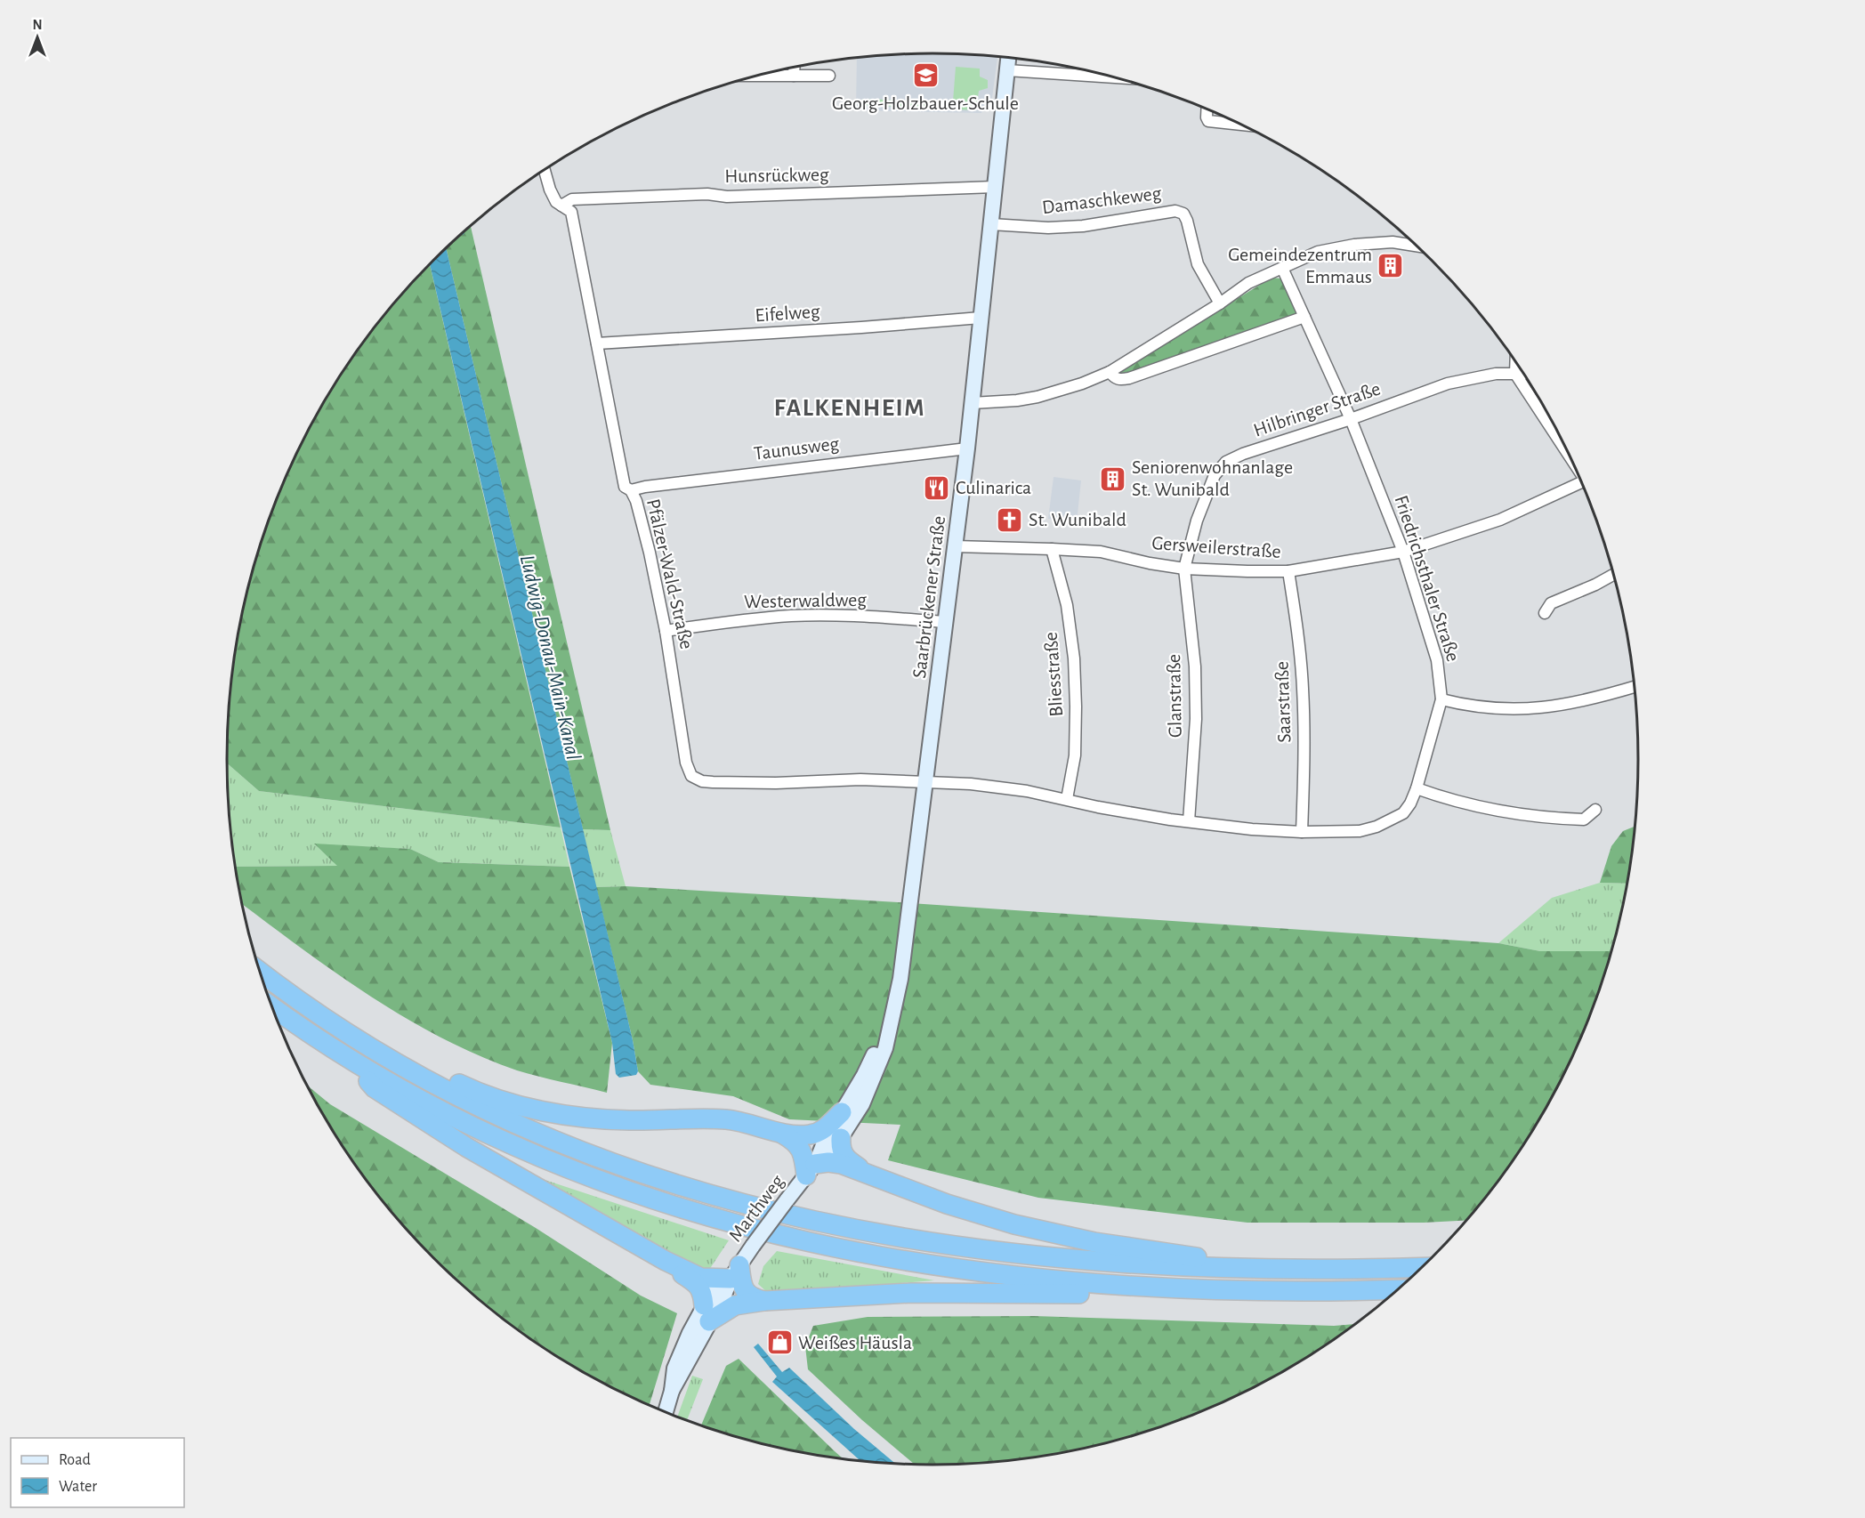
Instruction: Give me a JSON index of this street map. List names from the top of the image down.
{
  "streets": {
    "main road": ["Saarbrückener Straße", "Marthweg"],
    "street": [
      "Hunsrückweg",
      "Damaschkeweg",
      "Eifelweg",
      "Hilbringer Straße",
      "Taunusweg",
      "Gersweilerstraße",
      "Pfälzer-Wald-Straße",
      "Friedrichsthaler Straße",
      "Westerwaldweg",
      "Bliesstraße",
      "Glanstraße",
      "Saarstraße"
    ]
  },
  "crossings": [
    ["Hunsrückweg", "Pfälzer-Wald-Straße"],
    ["Hunsrückweg", "Saarbrückener Straße"],
    ["Damaschkeweg", "Saarbrückener Straße"],
    ["Eifelweg", "Pfälzer-Wald-Straße"],
    ["Eifelweg", "Saarbrückener Straße"],
    ["Hilbringer Straße", "Gersweilerstraße"],
    ["Hilbringer Straße", "Friedrichsthaler Straße"],
    ["Hilbringer Straße", "Glanstraße"],
    ["Taunusweg", "Pfälzer-Wald-Straße"],
    ["Taunusweg", "Saarbrückener Straße"],
    ["Gersweilerstraße", "Friedrichsthaler Straße"],
    ["Gersweilerstraße", "Saarbrückener Straße"],
    ["Gersweilerstraße", "Bliesstraße"],
    ["Gersweilerstraße", "Glanstraße"],
    ["Gersweilerstraße", "Saarstraße"],
    ["Pfälzer-Wald-Straße", "Friedrichsthaler Straße"],
    ["Pfälzer-Wald-Straße", "Saarbrückener Straße"],
    ["Pfälzer-Wald-Straße", "Westerwaldweg"],
    ["Friedrichsthaler Straße", "Saarbrückener Straße"],
    ["Friedrichsthaler Straße", "Bliesstraße"],
    ["Friedrichsthaler Straße", "Glanstraße"],
    ["Friedrichsthaler Straße", "Saarstraße"],
    ["Saarbrückener Straße", "Westerwaldweg"],
    ["Saarbrückener Straße", "Marthweg"]
  ],
  "districts": ["FALKENHEIM"],
  "water": ["Ludwig-Donau-Main-Kanal"],
  "places": {
    "school or university": ["Georg-Holzbauer-Schule"],
    "building": ["Gemeindezentrum Emmaus", "Seniorenwohnanlage St. Wunibald"],
    "restaurant": ["Culinarica"],
    "church": ["St. Wunibald"],
    "shop": ["Weißes Häusla"]
  },
  "legend": ["Road", "Water"],
  "north": "top"
}
